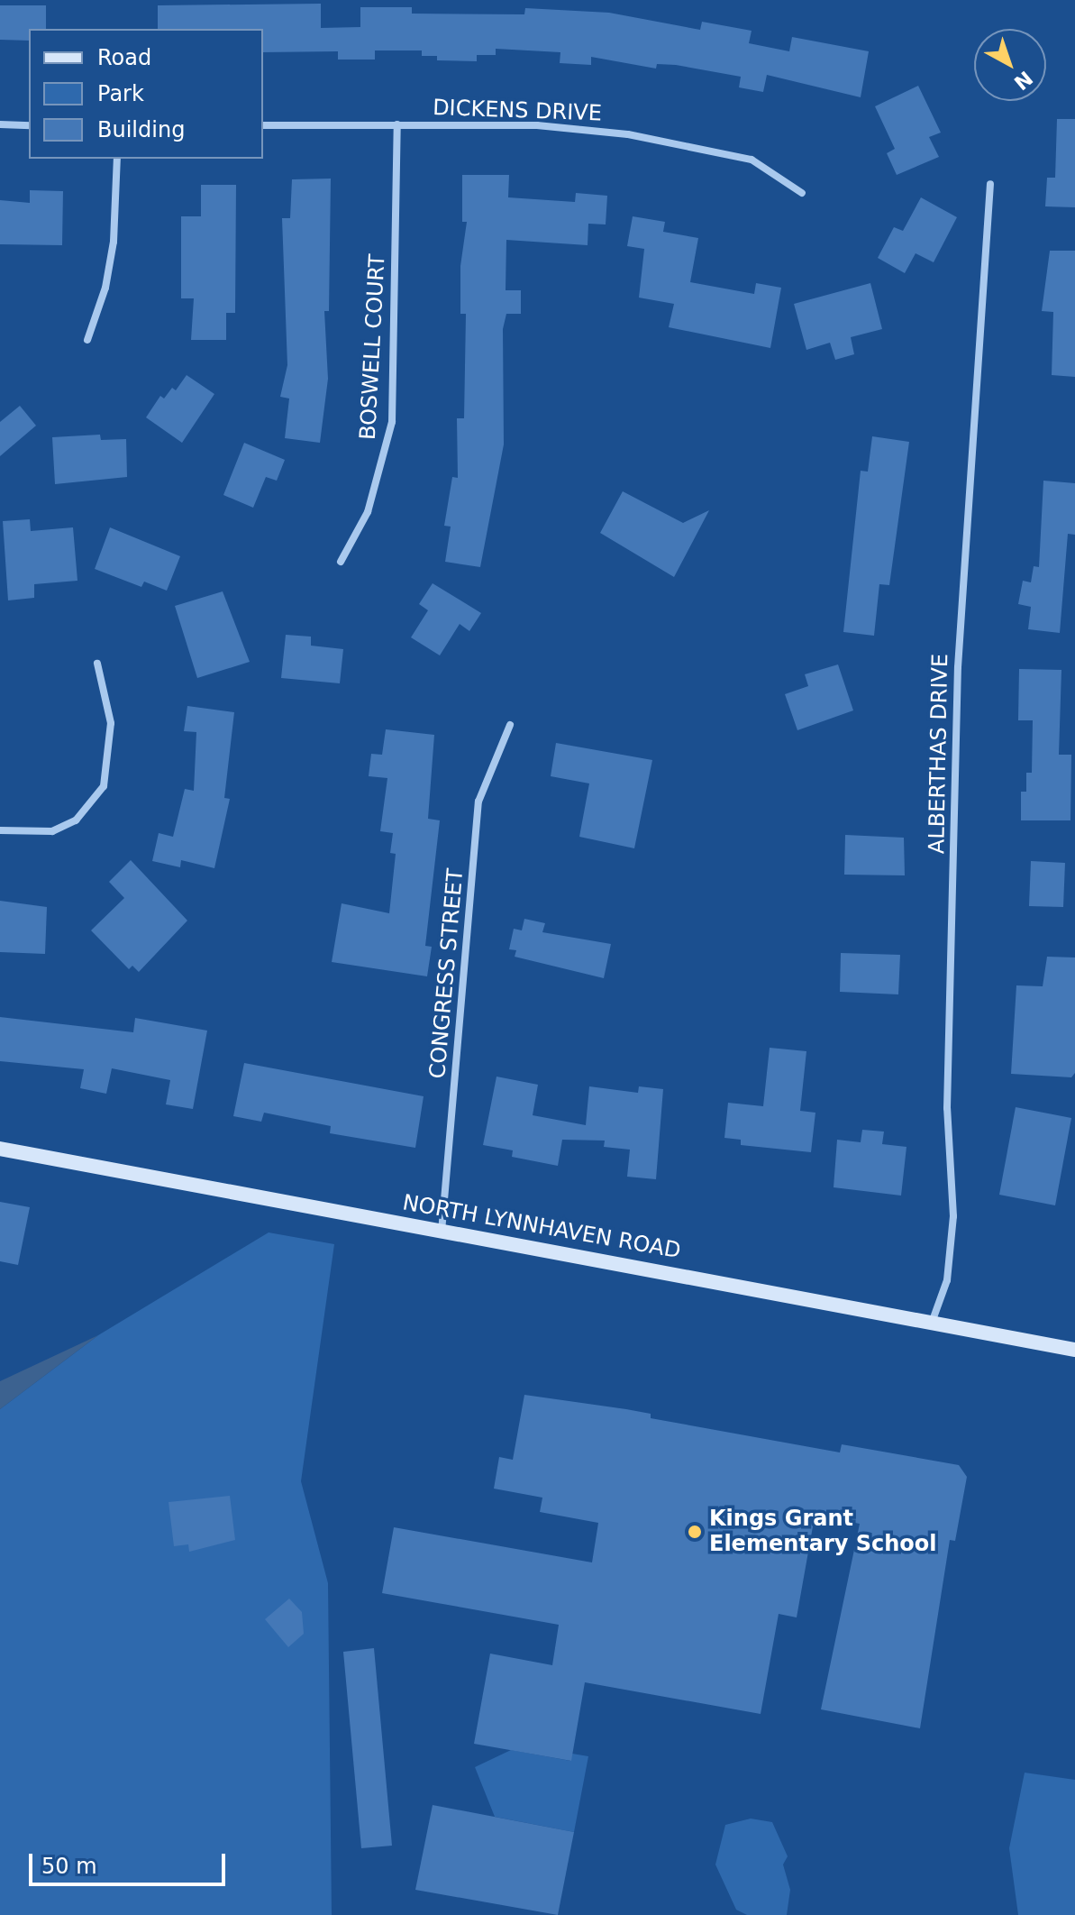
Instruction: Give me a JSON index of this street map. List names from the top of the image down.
{
  "streets": {
    "street": [
      "DICKENS DRIVE",
      "BOSWELL COURT",
      "ALBERTHAS DRIVE",
      "CONGRESS STREET",
      "NORTH LYNNHAVEN ROAD"
    ]
  },
  "crossings": [
    ["DICKENS DRIVE", "BOSWELL COURT"],
    ["ALBERTHAS DRIVE", "NORTH LYNNHAVEN ROAD"],
    ["CONGRESS STREET", "NORTH LYNNHAVEN ROAD"]
  ],
  "places": ["Kings Grant Elementary School"],
  "legend": ["Road", "Park", "Building"],
  "scale_bar": "50 m",
  "north": "bottom right"
}
